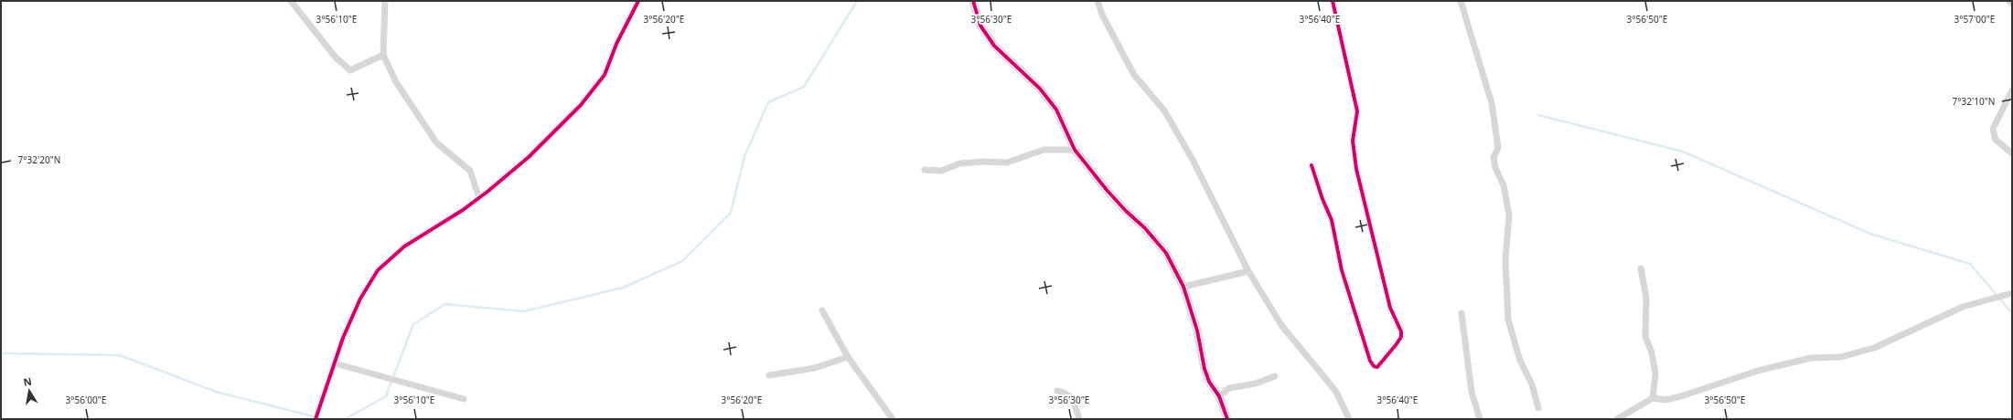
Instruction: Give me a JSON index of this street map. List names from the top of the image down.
{
  "north": "top",
  "coordinates": [
    "3°56'10\"E",
    "3°56'20\"E",
    "3°56'30\"E",
    "3°56'40\"E",
    "3°56'50\"E",
    "3°57'00\"E",
    "7°32'10\"N",
    "7°32'20\"N",
    "3°56'00\"E"
  ]
}
